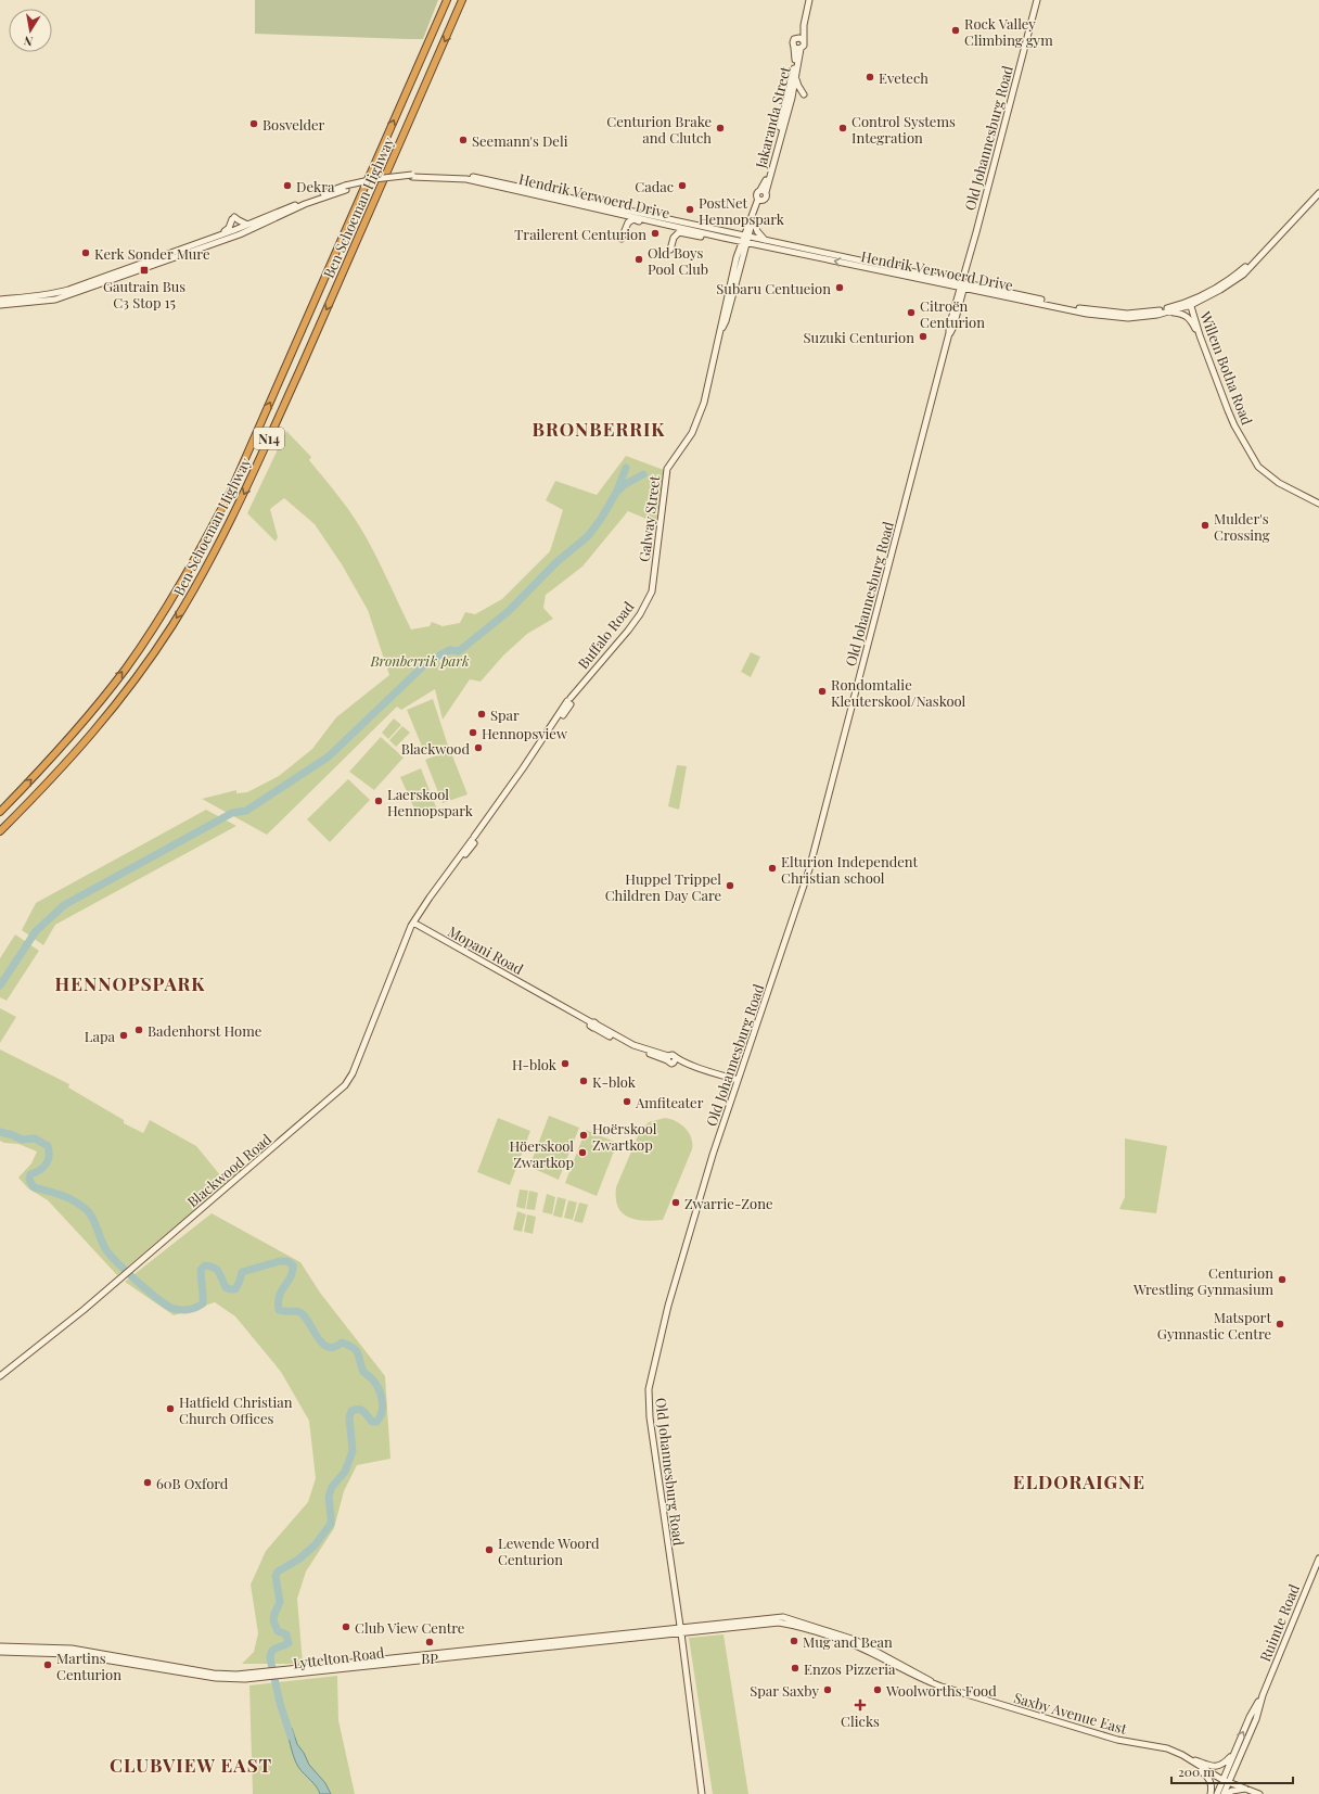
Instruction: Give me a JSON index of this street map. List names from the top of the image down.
{
  "streets": {
    "highway": ["Ben Schoeman Highway", "N14"],
    "main road": [
      "Jakaranda Street",
      "Old Johannesburg Road",
      "Hendrik Verwoerd Drive",
      "Willem Botha Road",
      "Galway Street",
      "Buffalo Road",
      "Mopani Road",
      "Blackwood Road",
      "Ruimte Road",
      "Lyttelton Road",
      "Saxby Avenue East"
    ]
  },
  "crossings": [
    ["Old Johannesburg Road", "Hendrik Verwoerd Drive"],
    ["Old Johannesburg Road", "Lyttelton Road"],
    ["Old Johannesburg Road", "Saxby Avenue East"],
    ["Hendrik Verwoerd Drive", "Willem Botha Road"],
    ["Hendrik Verwoerd Drive", "Galway Street"],
    ["Galway Street", "Buffalo Road"],
    ["Buffalo Road", "Blackwood Road"],
    ["Mopani Road", "Blackwood Road"],
    ["Ruimte Road", "Saxby Avenue East"],
    ["Lyttelton Road", "Saxby Avenue East"]
  ],
  "districts": [
    "BRONBERRIK",
    "HENNOPSPARK",
    "ELDORAIGNE",
    "CLUBVIEW EAST"
  ],
  "parks": ["Bronberrik park"],
  "places": {
    "other": [
      "Rock Valley Climbing gym",
      "Evetech",
      "Bosvelder",
      "Centurion Brake and Clutch",
      "Control Systems Integration",
      "Seemann's Deli",
      "Dekra",
      "Cadac",
      "PostNet Hennopspark",
      "Trailerent Centurion",
      "Kerk Sonder Mure",
      "Old Boys Pool Club",
      "Subaru Centueion",
      "Citroën Centurion",
      "Suzuki Centurion",
      "Mulder's Crossing",
      "Rondomtalie Kleuterskool/Naskool",
      "Spar",
      "Hennopsview",
      "Blackwood",
      "Laerskool Hennopspark",
      "Elturion Independent Christian school",
      "Huppel Trippel Children Day Care",
      "Badenhorst Home",
      "Lapa",
      "H-blok",
      "K-blok",
      "Amfiteater",
      "Hoërskool Zwartkop",
      "Höerskool Zwartkop",
      "Zwarrie-Zone",
      "Centurion Wrestling Gynmasium",
      "Matsport Gymnastic Centre",
      "Hatfield Christian Church Offices",
      "60B Oxford",
      "Lewende Woord Centurion",
      "Club View Centre",
      "Mug and Bean",
      "BP",
      "Martins Centurion",
      "Enzos Pizzeria",
      "Spar Saxby",
      "Woolworths Food"
    ],
    "transit": ["Gautrain Bus C3 Stop 15"],
    "health": ["Clicks"]
  },
  "scale_bar": "200 m",
  "north": "bottom"
}
